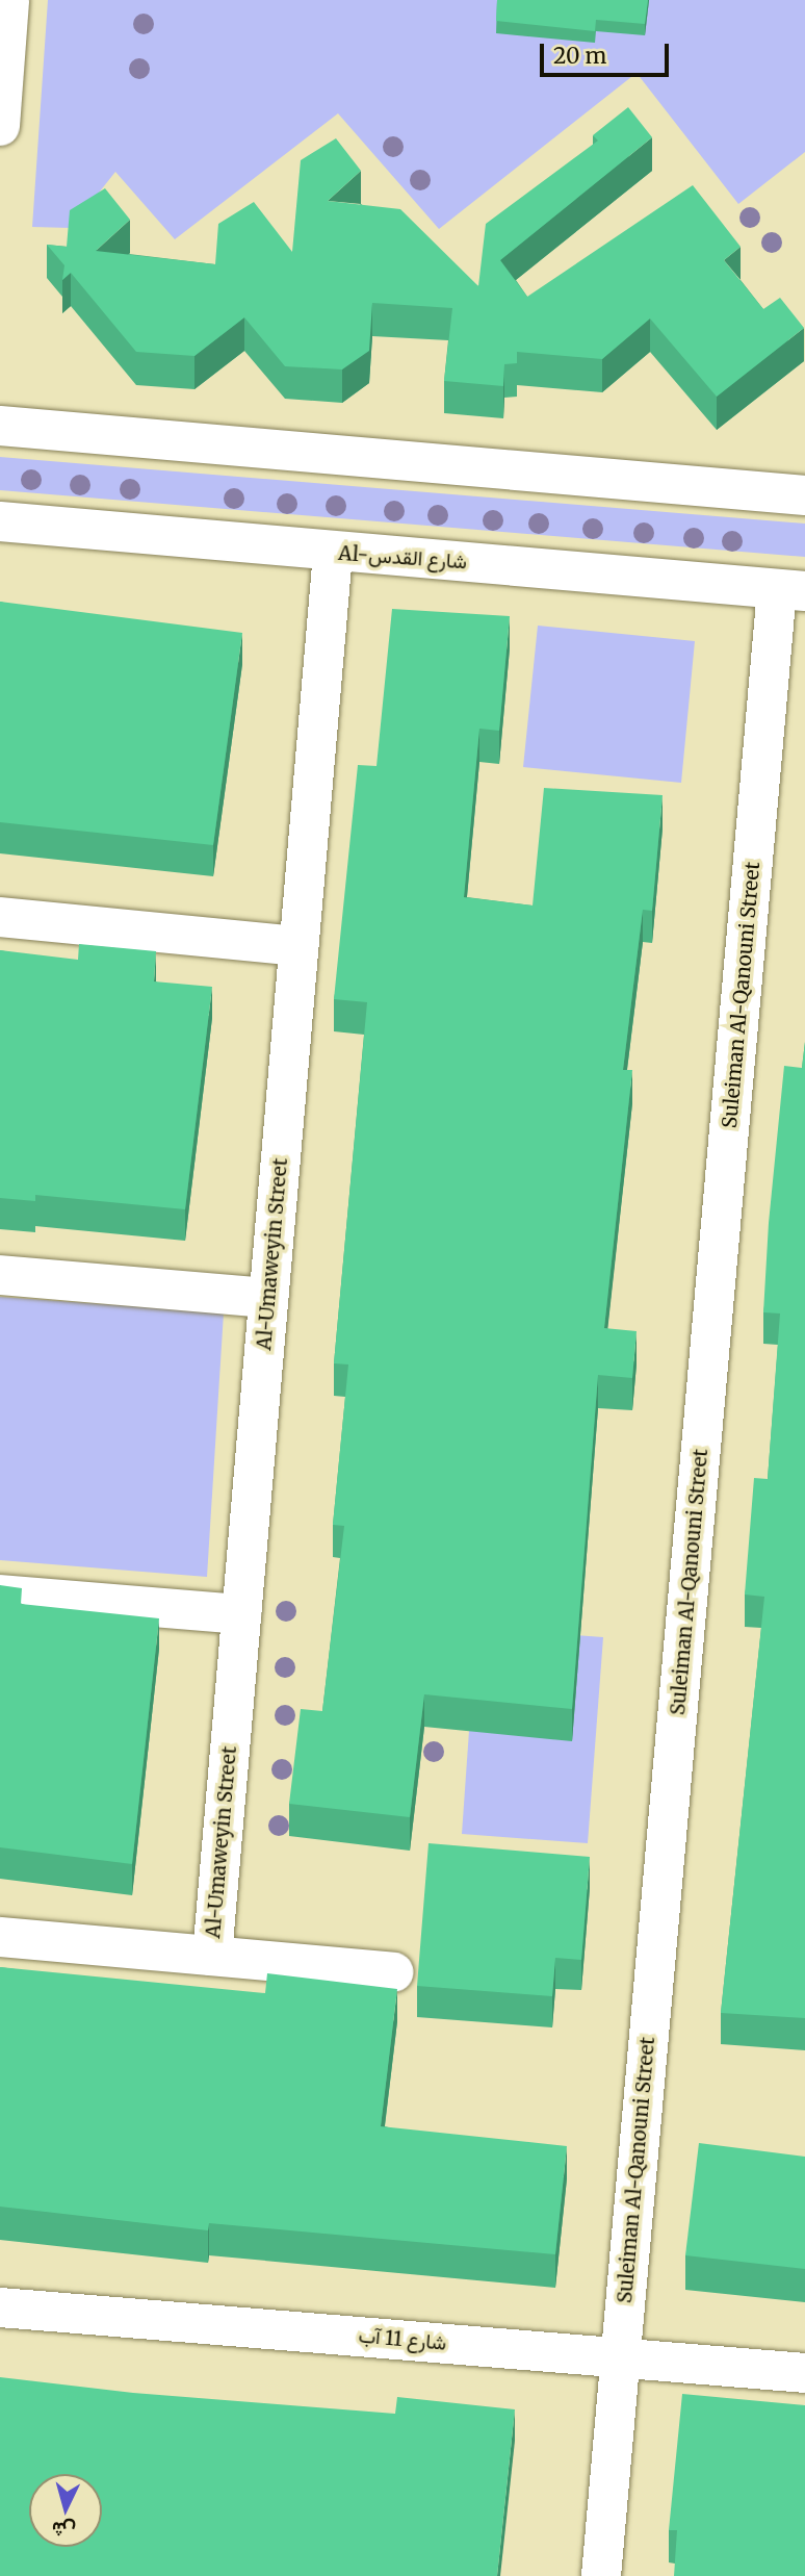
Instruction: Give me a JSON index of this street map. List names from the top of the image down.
{
  "streets": {
    "street": [
      "Al-شارع القدس",
      "Suleiman Al-Qanouni Street",
      "Al-Umaweyin Street",
      "شارع 11 آب"
    ]
  },
  "crossings": [
    ["Al-شارع القدس", "Suleiman Al-Qanouni Street"],
    ["Al-شارع القدس", "Al-Umaweyin Street"],
    ["Suleiman Al-Qanouni Street", "شارع 11 آب"]
  ],
  "scale_bar": "20 m",
  "north": "bottom"
}
